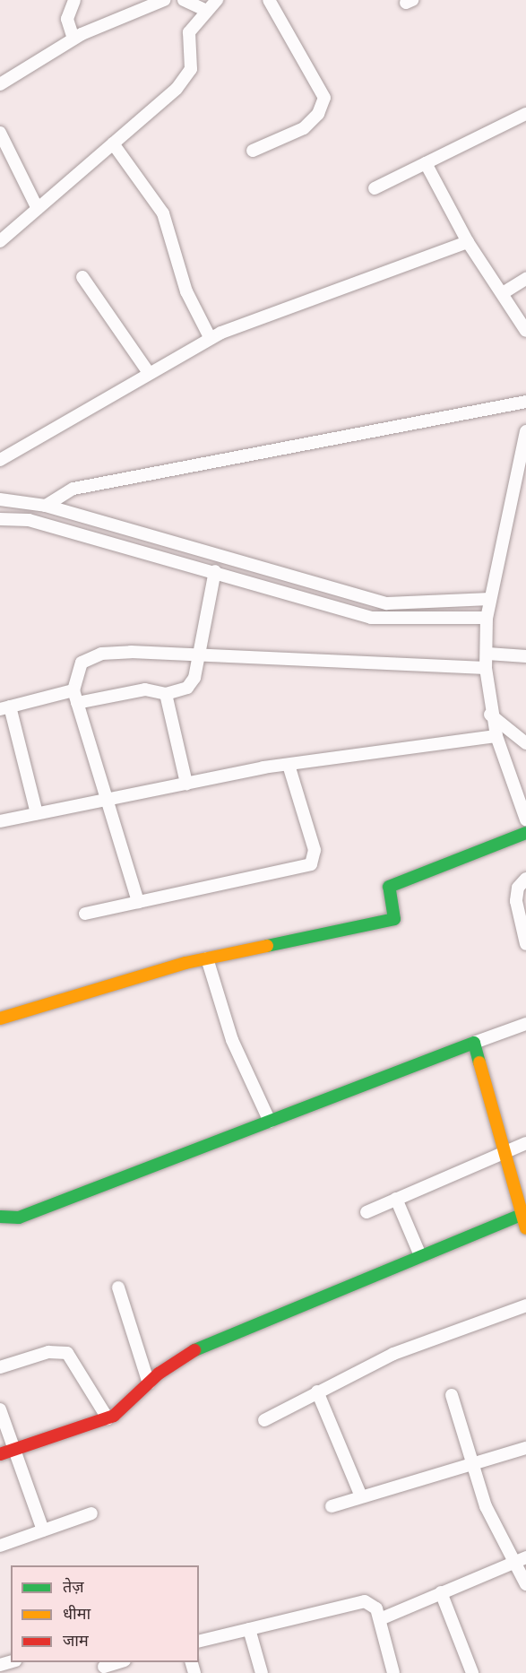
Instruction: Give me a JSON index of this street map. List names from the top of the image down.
{
  "legend": ["तेज़", "धीमा", "जाम"]
}
